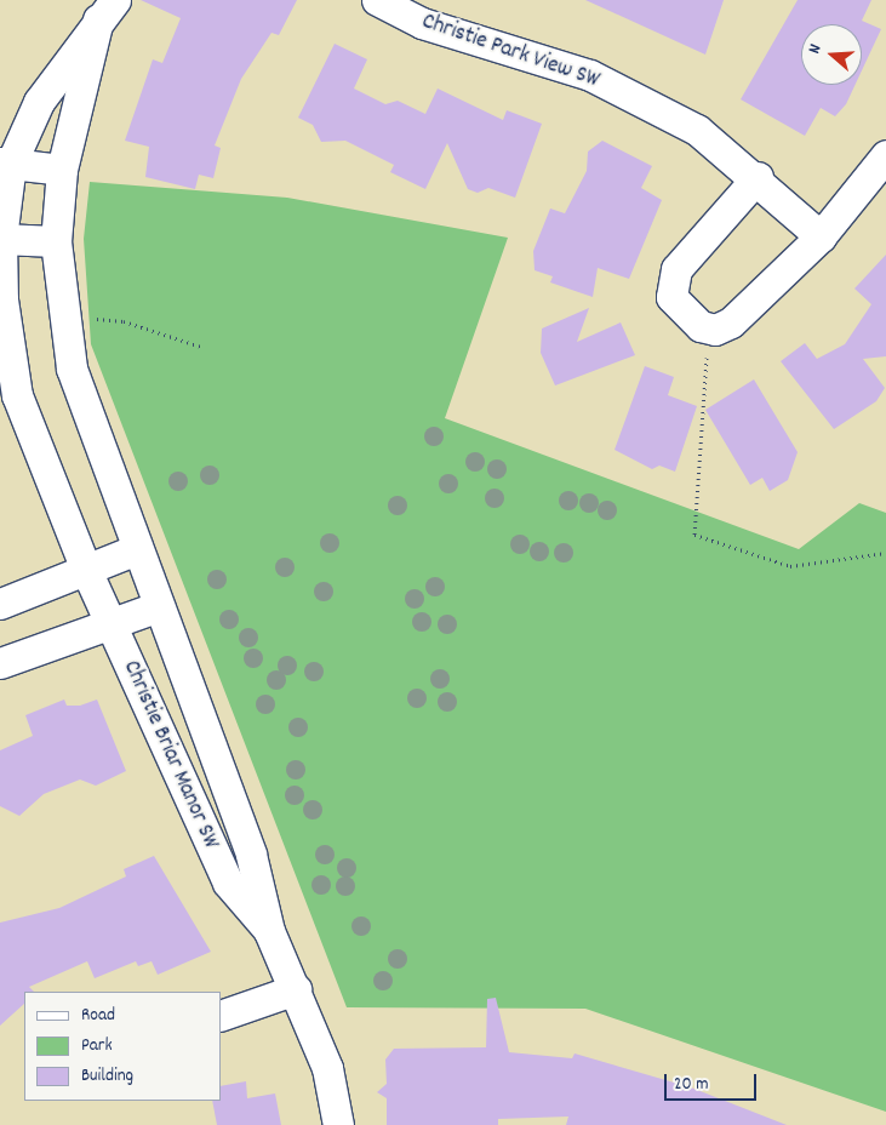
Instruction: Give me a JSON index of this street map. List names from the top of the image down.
{
  "streets": {
    "street": ["Christie Park View SW", "Christie Briar Manor SW"]
  },
  "legend": ["Road", "Park", "Building"],
  "scale_bar": "20 m",
  "north": "left"
}
